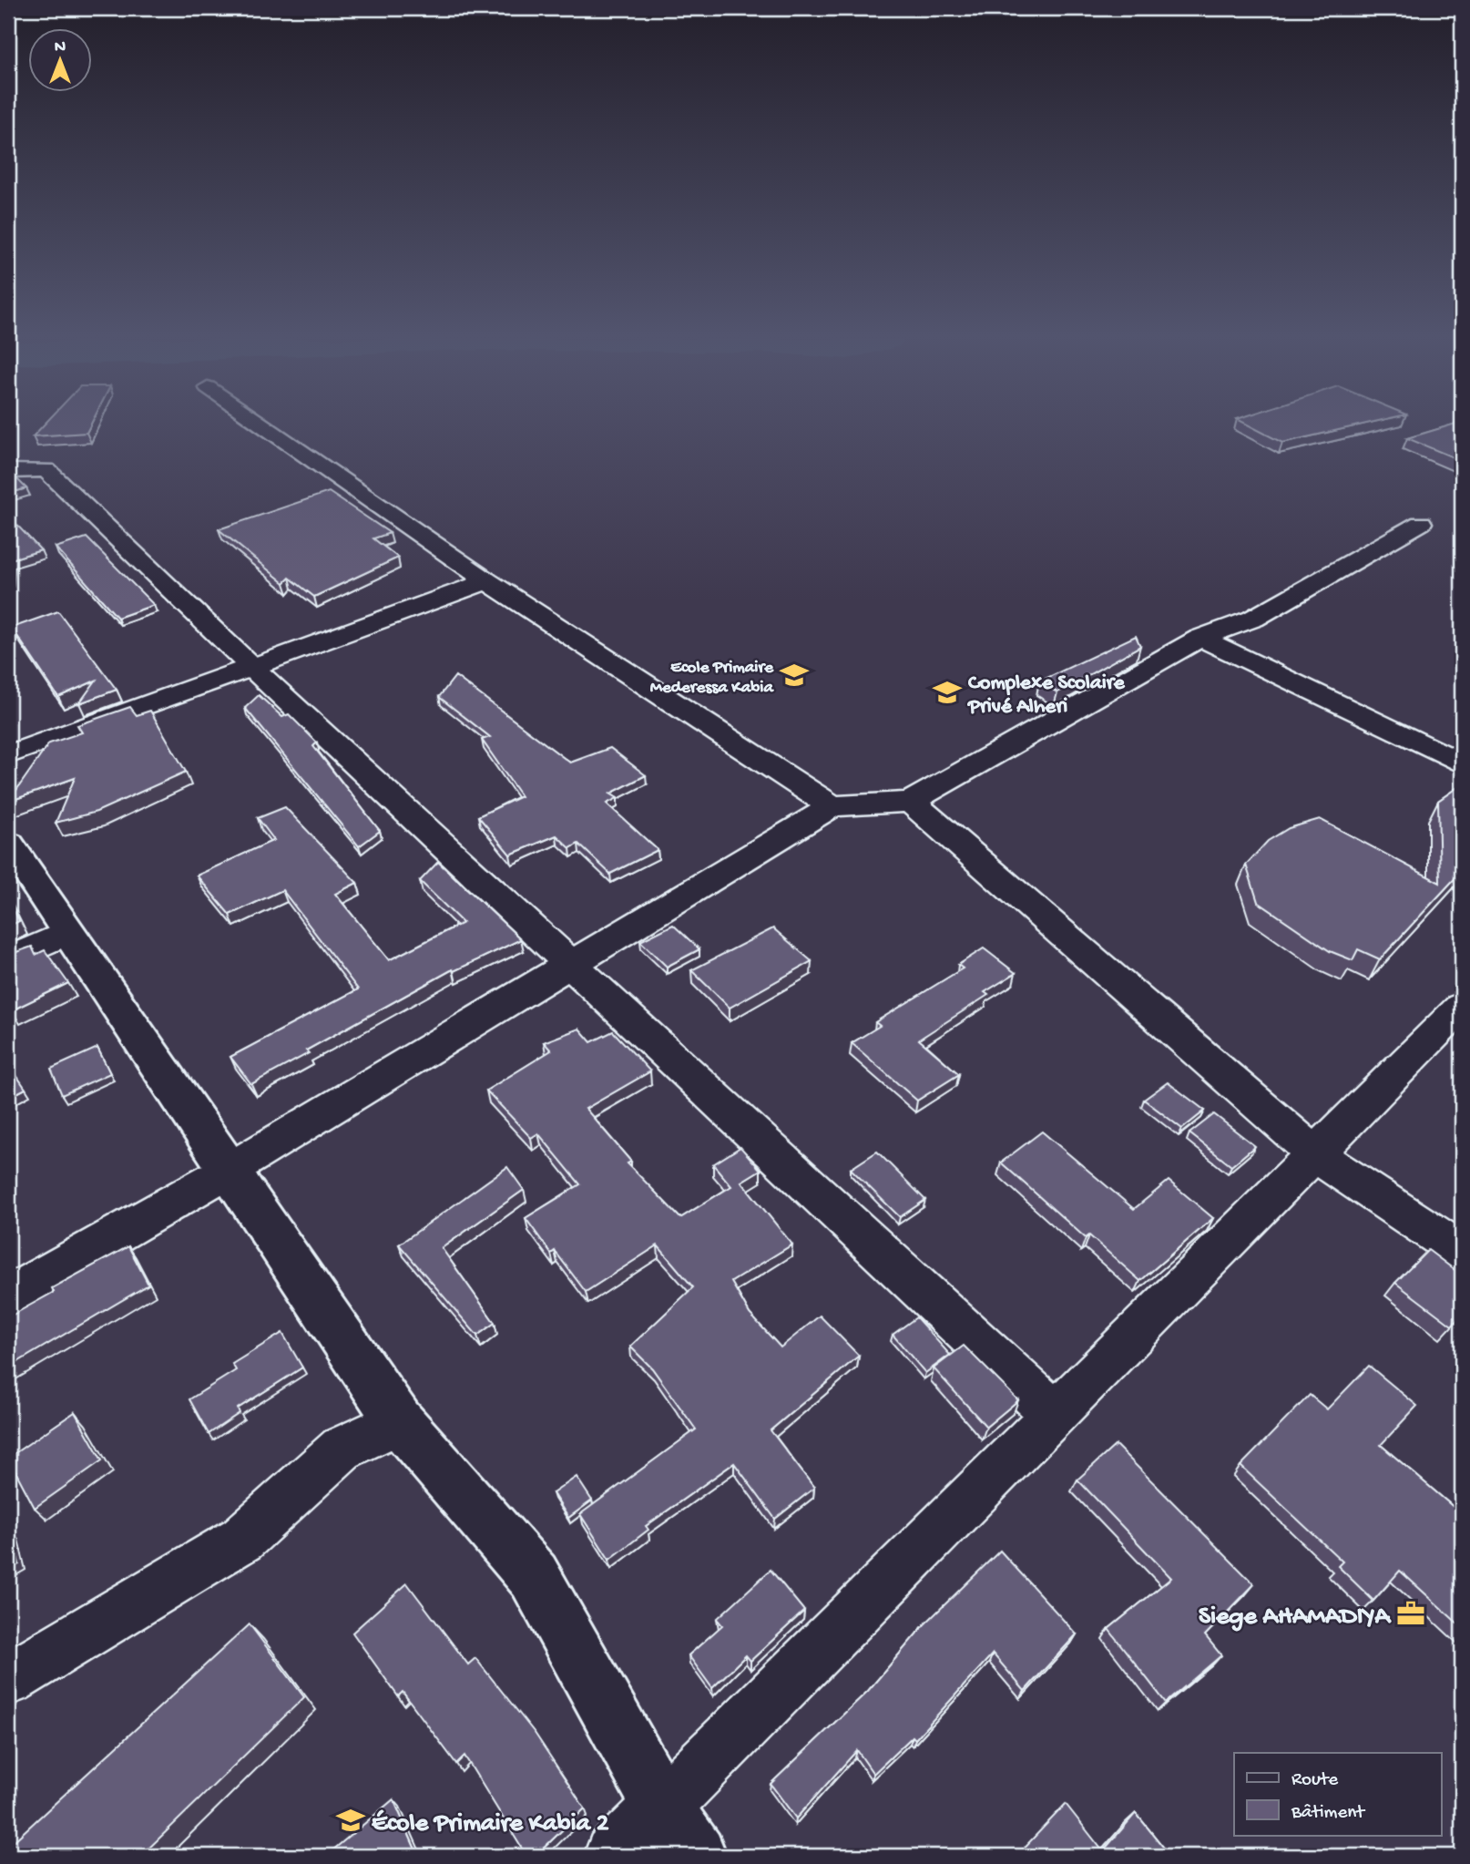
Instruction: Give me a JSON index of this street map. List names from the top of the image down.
{
  "places": {
    "school or university": ["Ecole Primaire Mederessa Kabia", "Complexe Scolaire Privé Alheri", "École Primaire Kabia 2"],
    "office": ["Siege AHAMADIYA"]
  },
  "legend": ["Route", "Bâtiment"],
  "north": "top"
}
